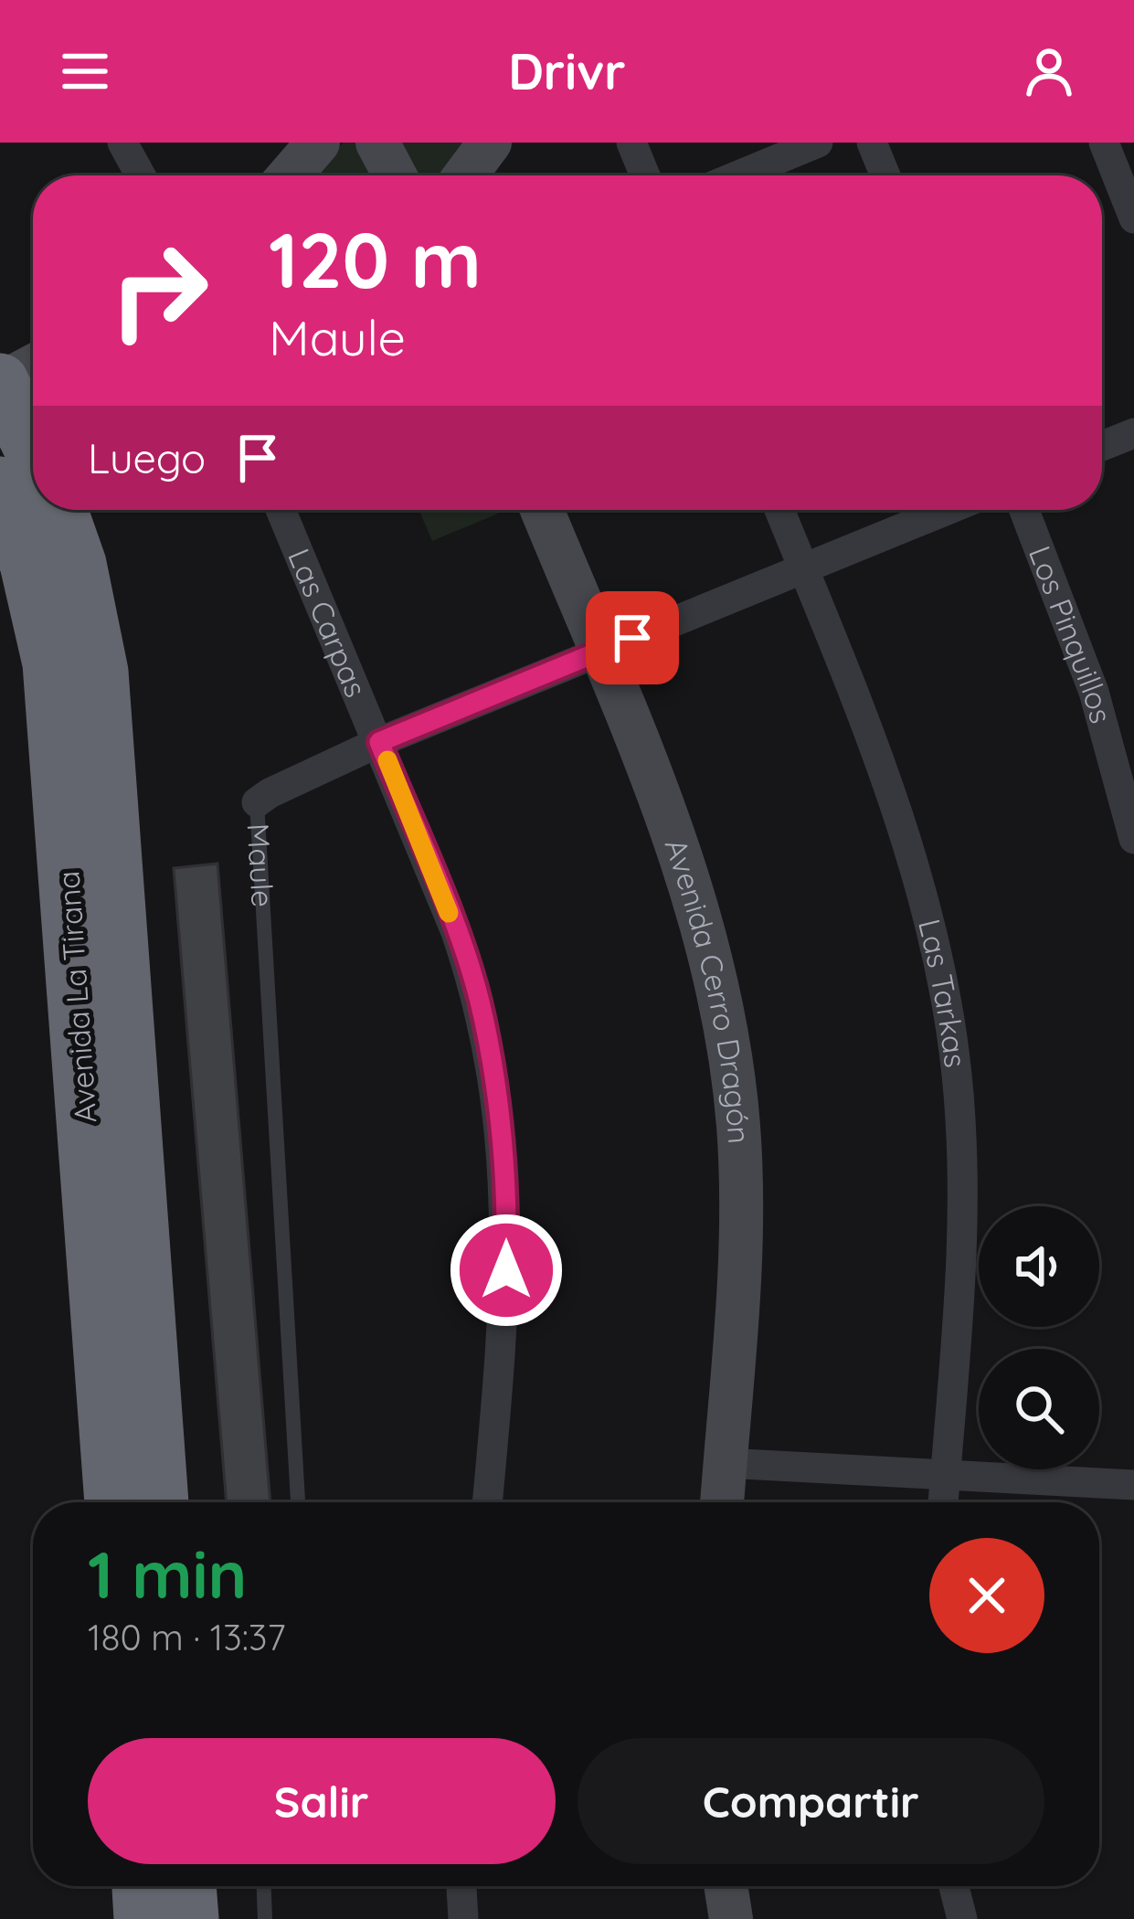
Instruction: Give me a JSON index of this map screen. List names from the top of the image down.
{
  "streets": {
    "highway": ["Avenida La Tirana"],
    "street": [
      "Las Carpas",
      "Los Pinquillos",
      "Maule",
      "Avenida Cerro Dragón",
      "Las Tarkas"
    ]
  },
  "crossings": [
    ["Las Carpas", "Maule"],
    ["Maule", "Avenida Cerro Dragón"],
    ["Maule", "Las Tarkas"]
  ],
  "page": {
    "header": "Drivr",
    "turn": ["120 m", "Maule"],
    "then": "Luego",
    "heading": ["1 min", "180 m · 13:37"],
    "buttons": ["Salir", "Compartir"]
  }
}
